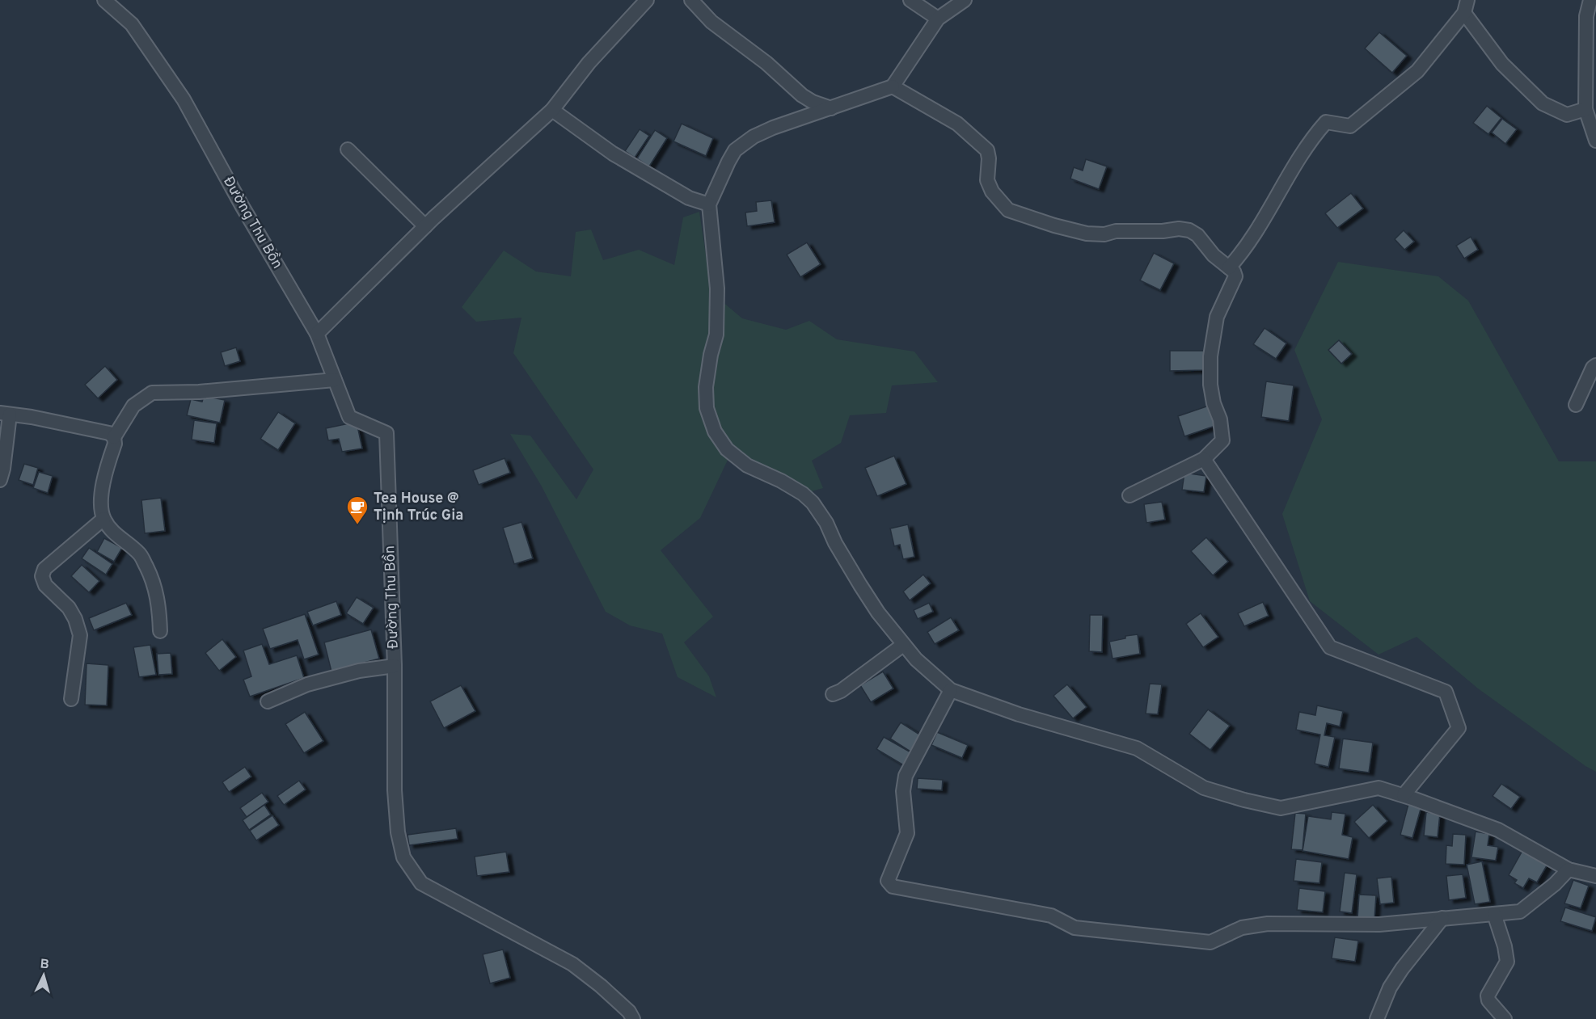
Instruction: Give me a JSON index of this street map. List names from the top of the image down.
{
  "streets": {
    "street": ["Đường Thu Bồn"]
  },
  "places": {
    "cafe": ["Tea House @ Tịnh Trúc Gia"]
  },
  "north": "top"
}
